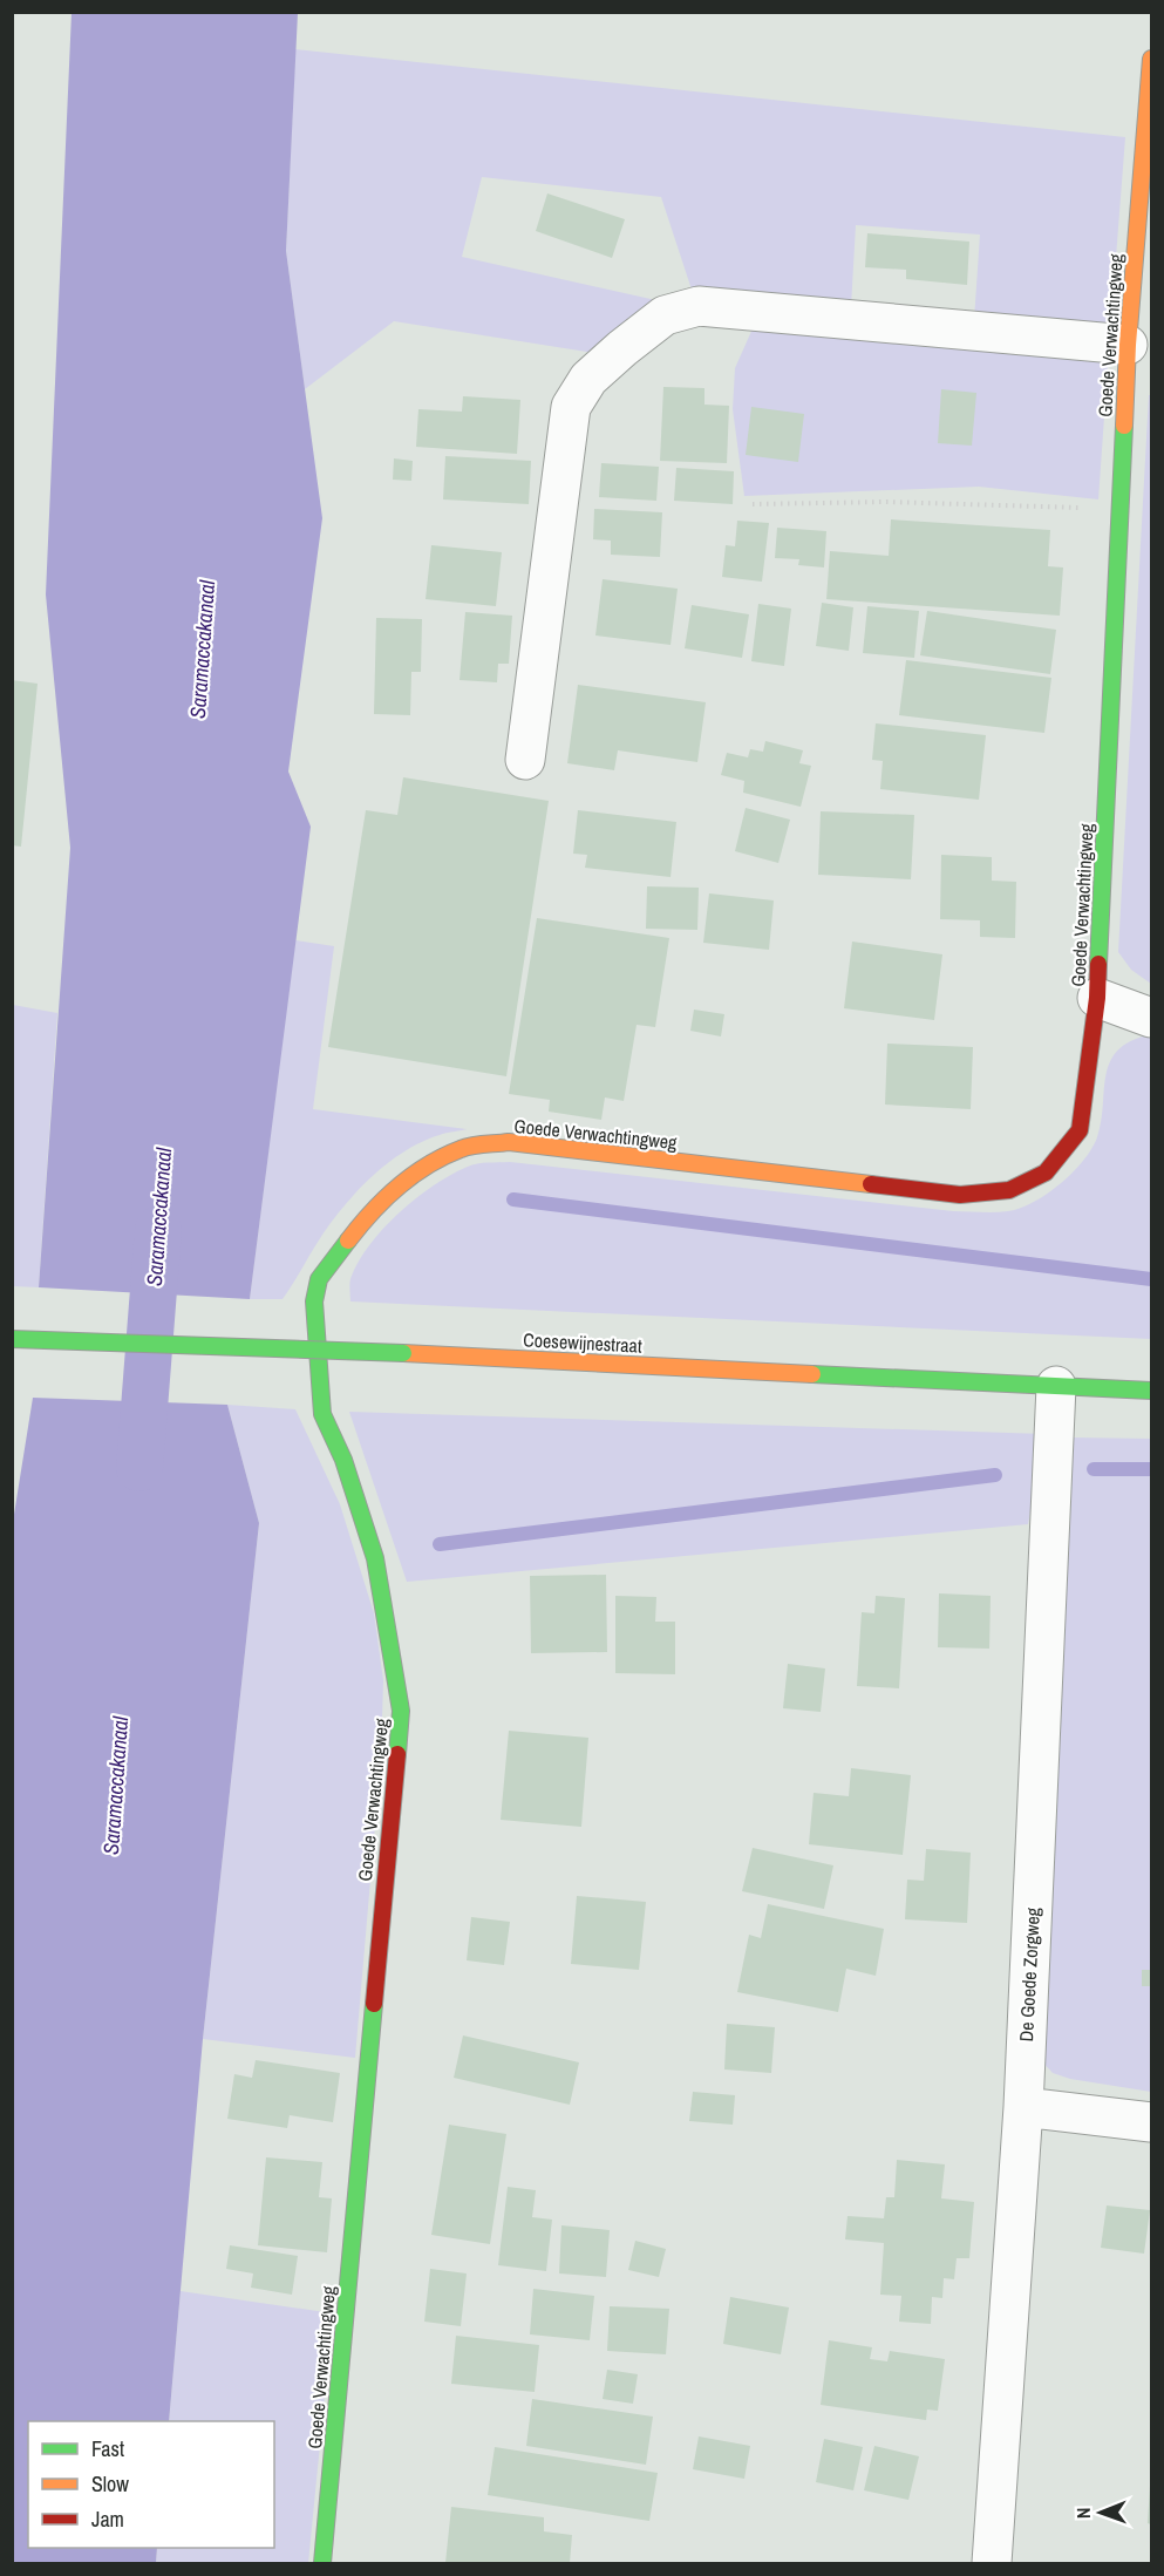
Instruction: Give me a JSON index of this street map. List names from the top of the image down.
{
  "streets": {
    "street": ["Goede Verwachtingweg", "Coesewijnestraat", "De Goede Zorgweg"]
  },
  "crossings": [
    ["Coesewijnestraat", "De Goede Zorgweg"]
  ],
  "water": ["Saramaccakanaal"],
  "legend": ["Fast", "Slow", "Jam"],
  "north": "left"
}
